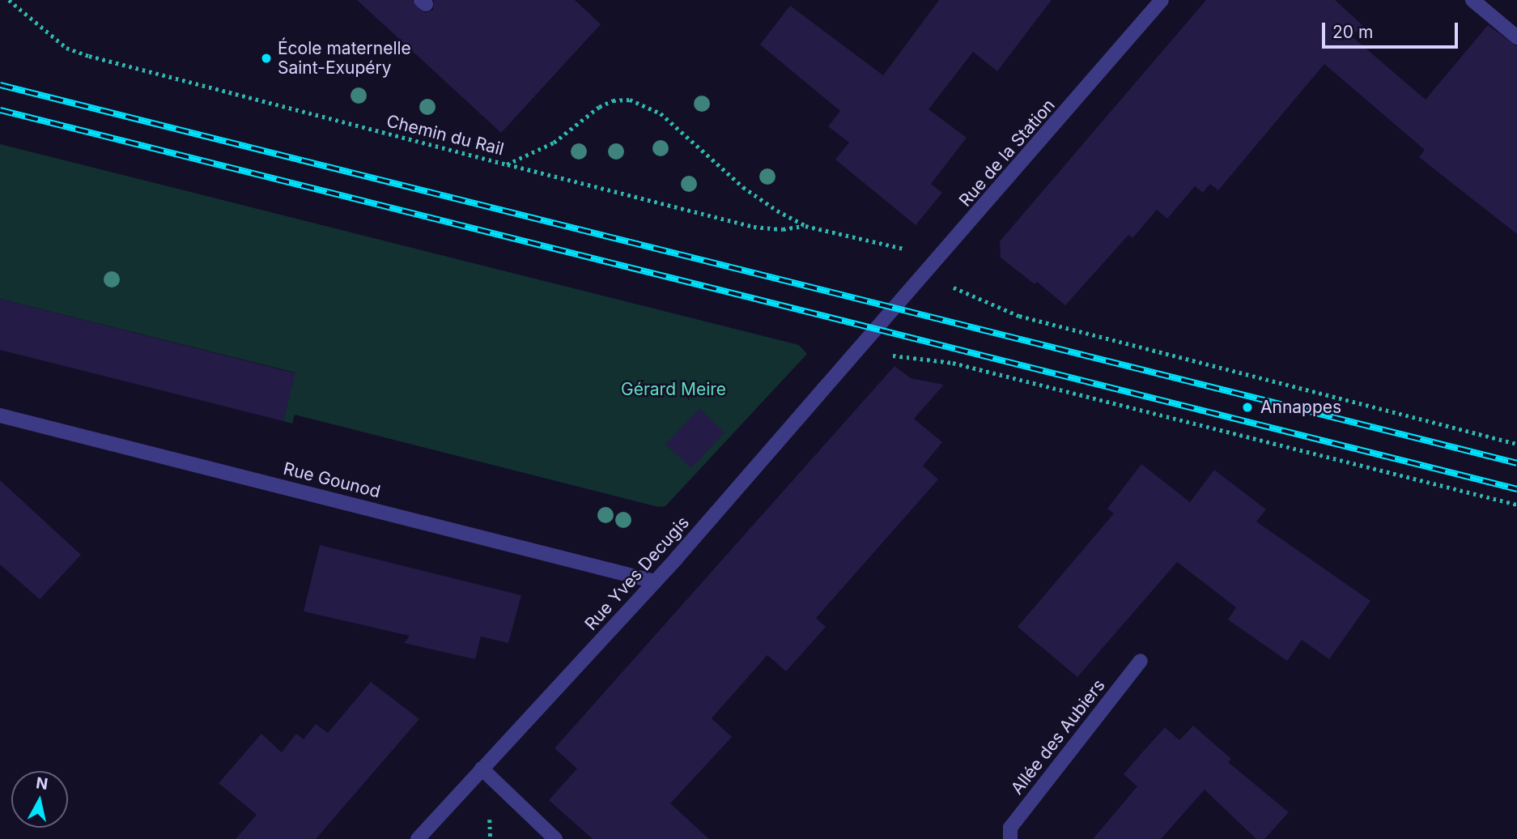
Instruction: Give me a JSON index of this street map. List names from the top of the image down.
{
  "streets": {
    "street": [
      "Rue de la Station",
      "Rue Gounod",
      "Rue Yves Decugis",
      "Allée des Aubiers"
    ],
    "path": ["Chemin du Rail"]
  },
  "crossings": [
    ["Chemin du Rail", "Rue de la Station"],
    ["Rue de la Station", "Rue Yves Decugis"],
    ["Rue Gounod", "Rue Yves Decugis"]
  ],
  "parks": ["Gérard Meire"],
  "places": ["École maternelle Saint-Exupéry", "Annappes"],
  "scale_bar": "20 m",
  "north": "top"
}
